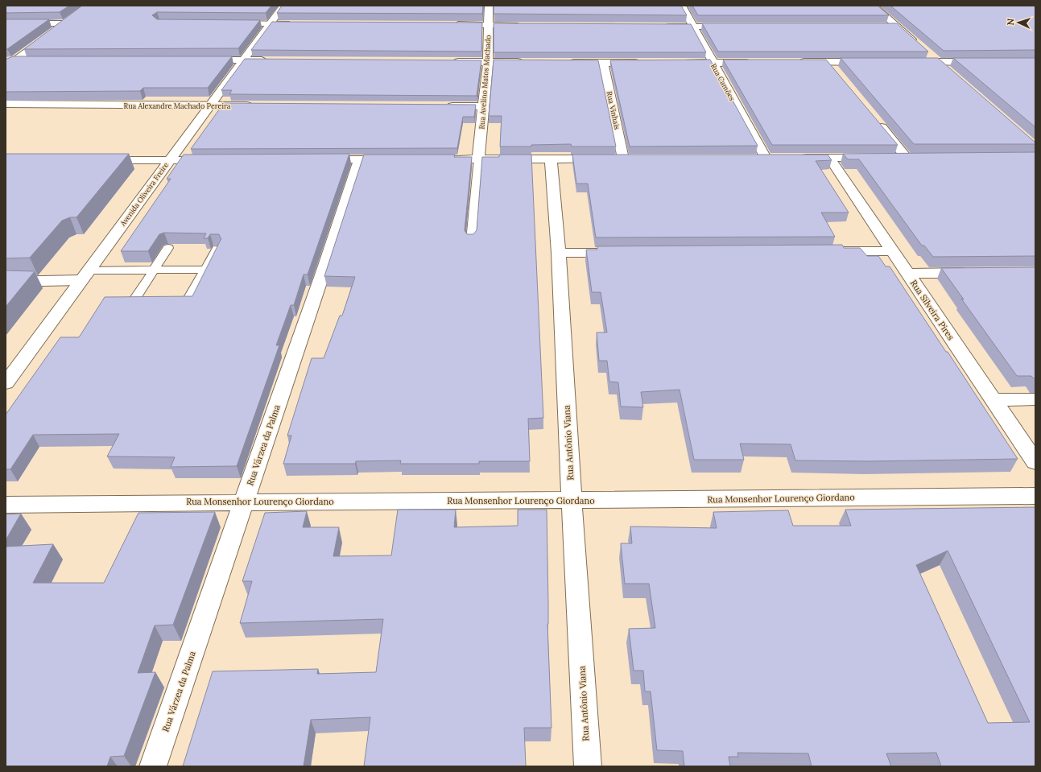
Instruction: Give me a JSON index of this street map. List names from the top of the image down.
{
  "streets": {
    "street": [
      "Rua Avelino Matos Machado",
      "Rua Camões",
      "Rua Alexandre Machado Pereira",
      "Rua Vinhais",
      "Avenida Oliveira Freire",
      "Rua Silveira Pires",
      "Rua Antônio Viana",
      "Rua Várzea da Palma",
      "Rua Monsenhor Lourenço Giordano"
    ]
  },
  "crossings": [
    ["Rua Alexandre Machado Pereira", "Avenida Oliveira Freire"],
    ["Rua Antônio Viana", "Rua Monsenhor Lourenço Giordano"],
    ["Rua Várzea da Palma", "Rua Monsenhor Lourenço Giordano"]
  ],
  "north": "left"
}
